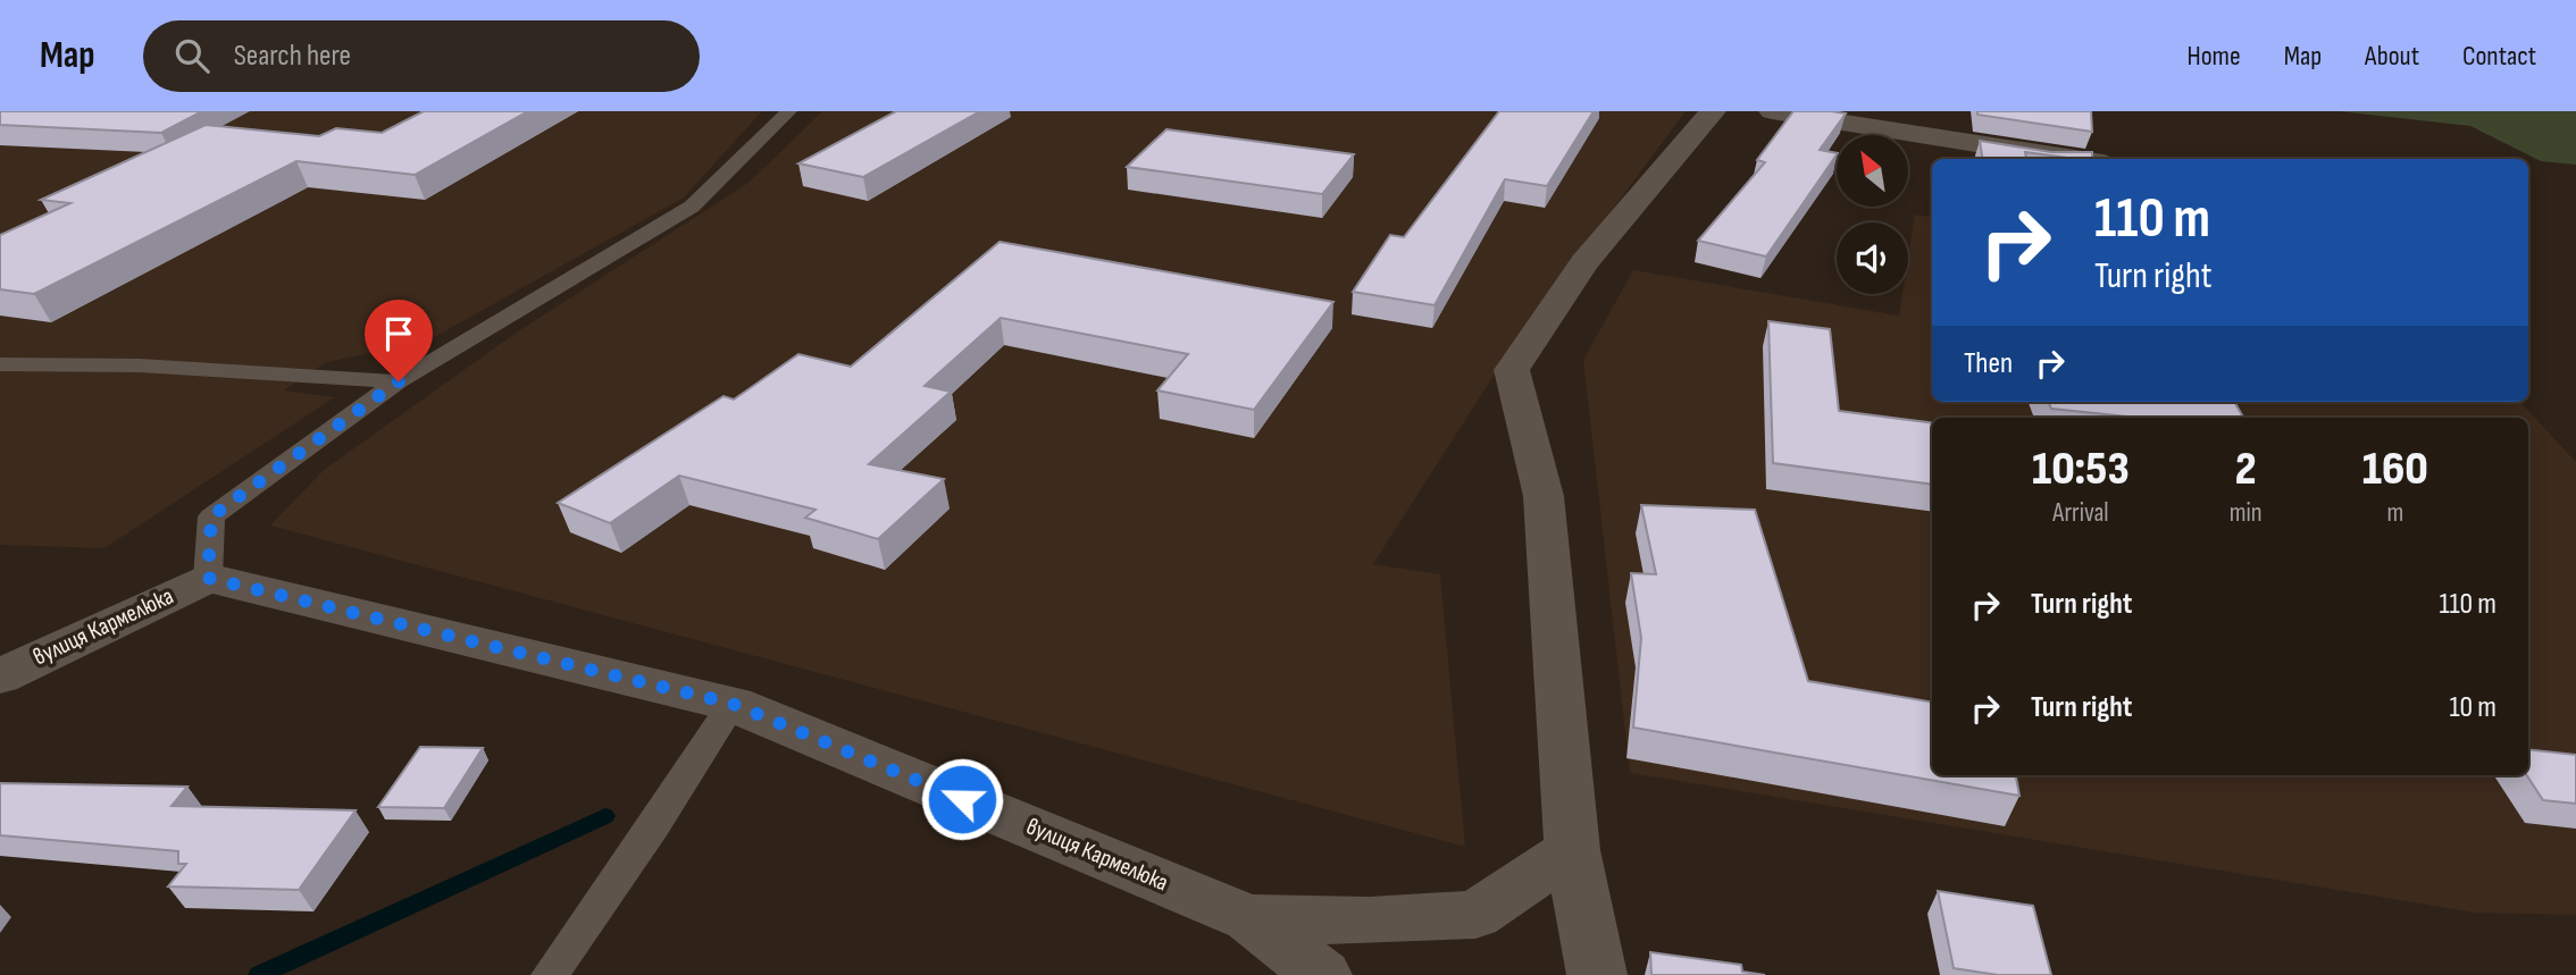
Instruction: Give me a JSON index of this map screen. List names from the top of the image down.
{
  "streets": {
    "street": ["вулиця Кармелюка"]
  },
  "north": "top left",
  "page": {
    "header": "Map",
    "search": "Search here",
    "nav": [
      "Home",
      "Map",
      "About",
      "Contact"
    ],
    "turn": ["110 m", "Turn right"],
    "then": "Then",
    "eta": [
      "10:53",
      "Arrival",
      "2",
      "min",
      "160",
      "m"
    ],
    "list": [
      {
        "name": "Turn right",
        "value": "110 m"
      },
      {
        "name": "Turn right",
        "value": "10 m"
      }
    ]
  }
}
